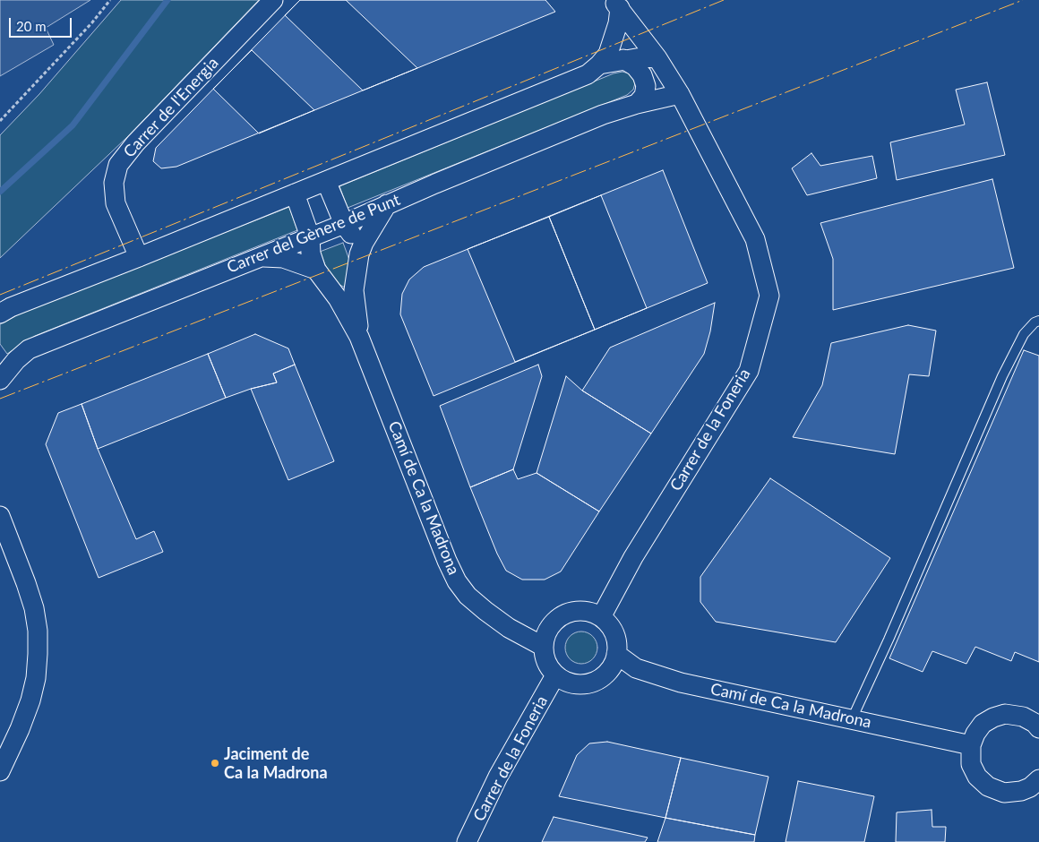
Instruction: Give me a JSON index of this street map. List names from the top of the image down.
{
  "streets": {
    "street": [
      "Carrer de l'Energia",
      "Carrer del Gènere de Punt",
      "Carrer de la Foneria",
      "Camí de Ca la Madrona"
    ]
  },
  "crossings": [
    ["Carrer del Gènere de Punt", "Carrer de la Foneria"],
    ["Carrer del Gènere de Punt", "Camí de Ca la Madrona"],
    ["Carrer de la Foneria", "Camí de Ca la Madrona"]
  ],
  "places": ["Jaciment de Ca la Madrona"],
  "scale_bar": "20 m"
}
